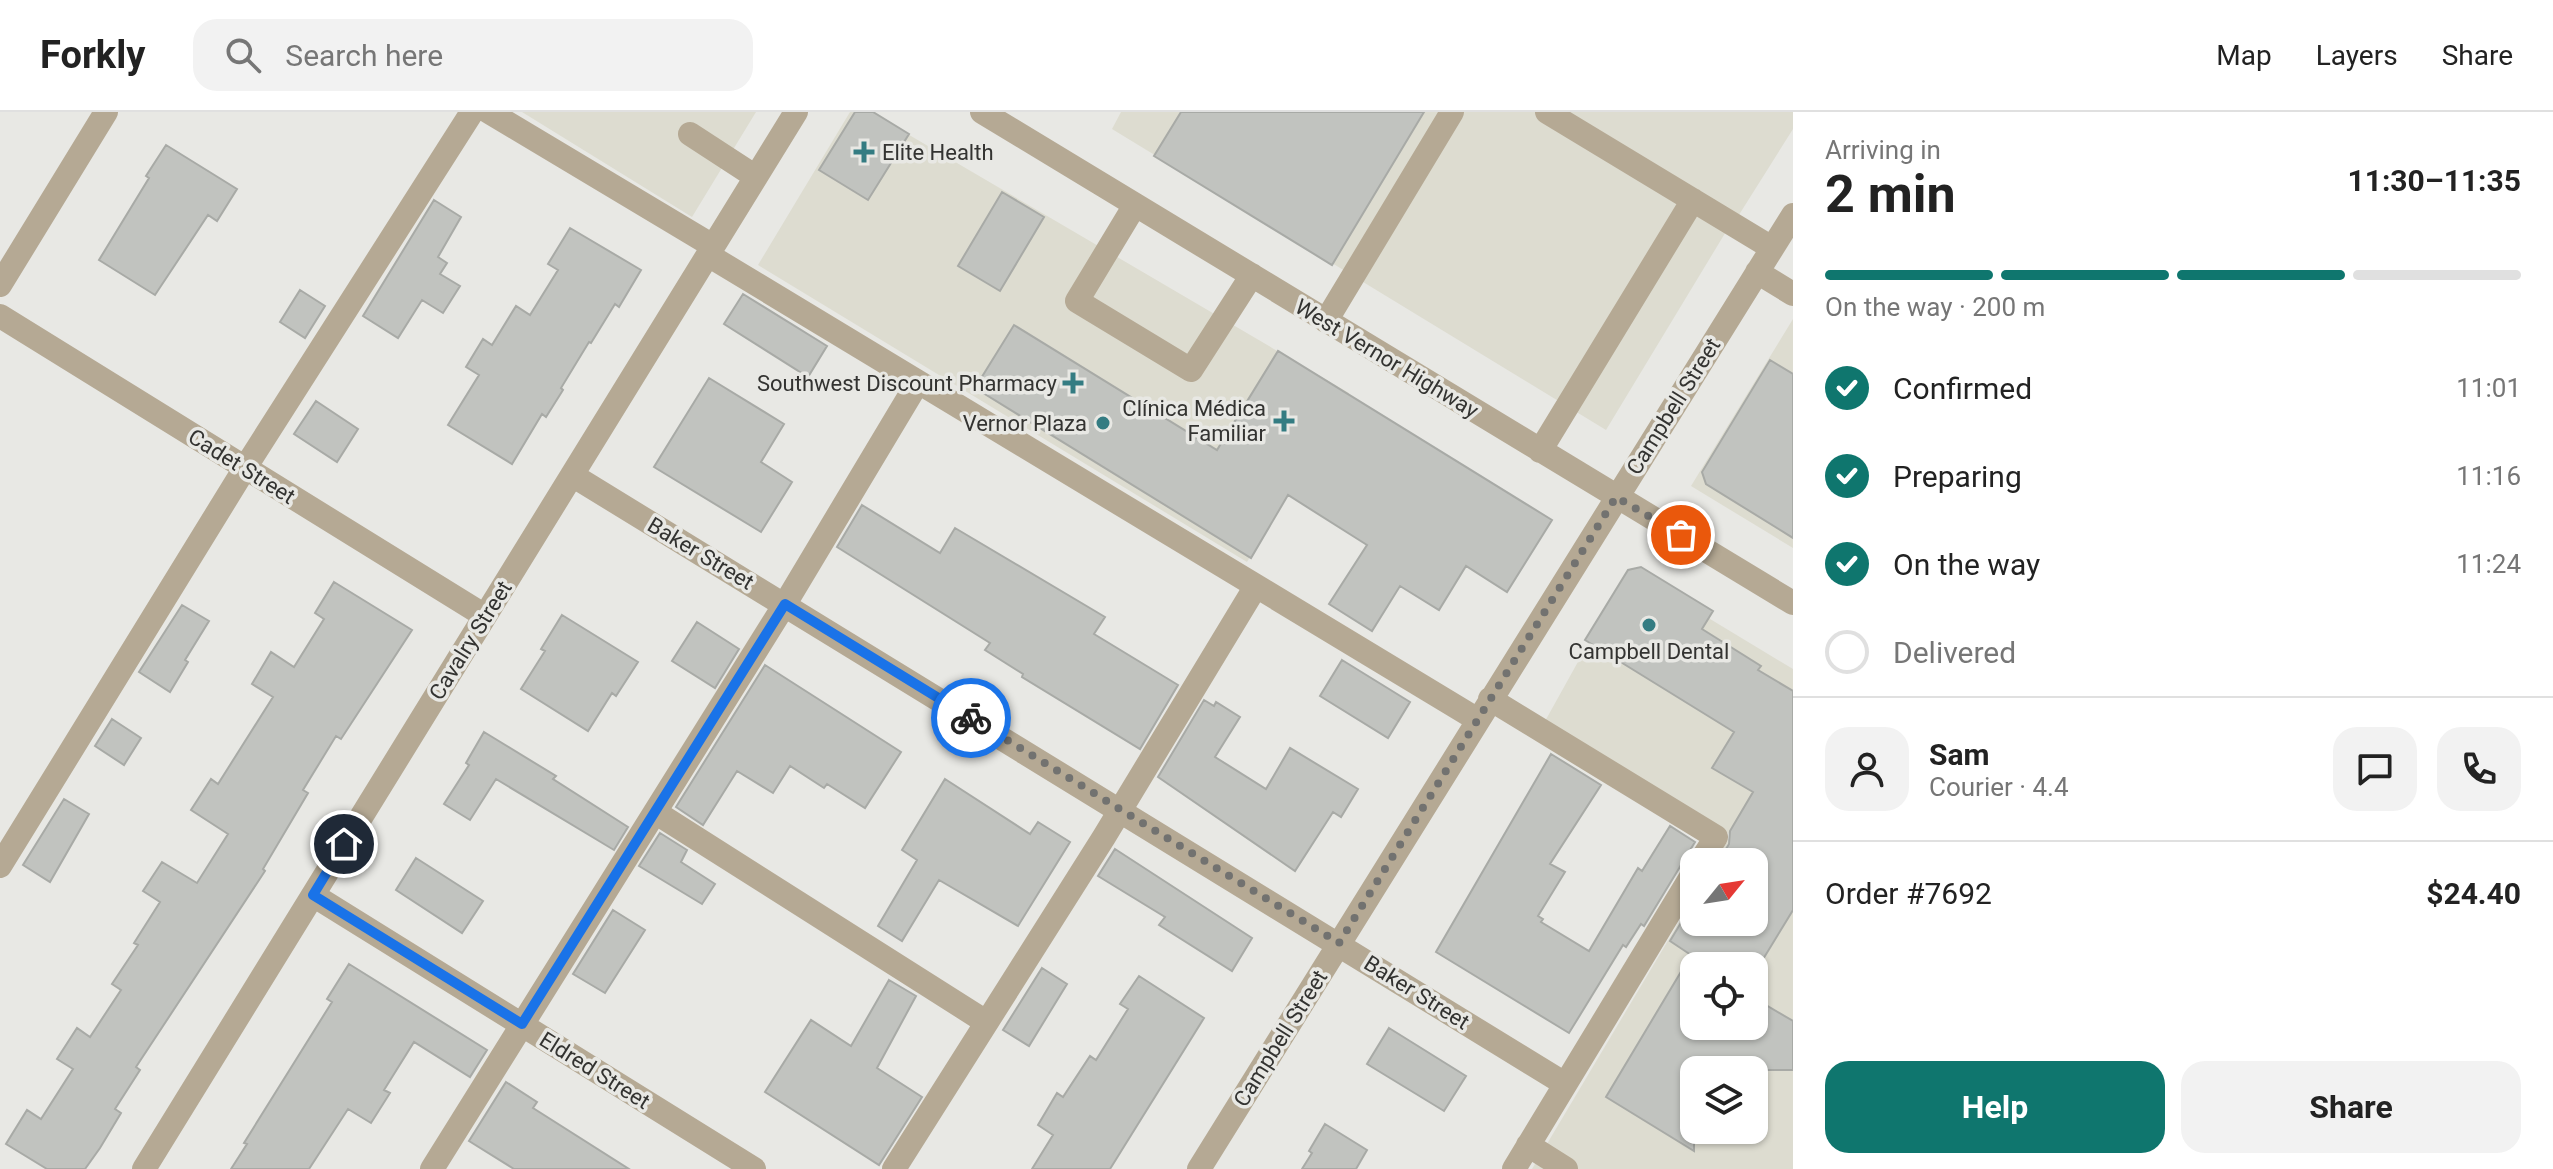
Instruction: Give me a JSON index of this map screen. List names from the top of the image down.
{
  "streets": {
    "street": [
      "West Vernor Highway",
      "Campbell Street",
      "Cadet Street",
      "Baker Street",
      "Cavalry Street",
      "Eldred Street"
    ]
  },
  "crossings": [
    ["West Vernor Highway", "Campbell Street"],
    ["Campbell Street", "Baker Street"],
    ["Cadet Street", "Cavalry Street"],
    ["Baker Street", "Cavalry Street"],
    ["Cavalry Street", "Eldred Street"]
  ],
  "places": {
    "health": ["Elite Health", "Southwest Discount Pharmacy", "Clínica Médica Familiar"],
    "other": ["Vernor Plaza", "Campbell Dental"]
  },
  "north": "top right",
  "page": {
    "header": "Forkly",
    "search": "Search here",
    "nav": ["Map", "Layers", "Share"],
    "heading": ["2 min", "Arriving in", "11:30–11:35"],
    "panel": [
      "Sam",
      "Courier · 4.4",
      "Order #7692",
      "$24.40"
    ],
    "bar": "On the way · 200 m",
    "list": [
      ["Confirmed", "11:01"],
      ["Preparing", "11:16"],
      ["On the way", "11:24"],
      "Delivered"
    ],
    "buttons": ["Help", "Share"]
  }
}
